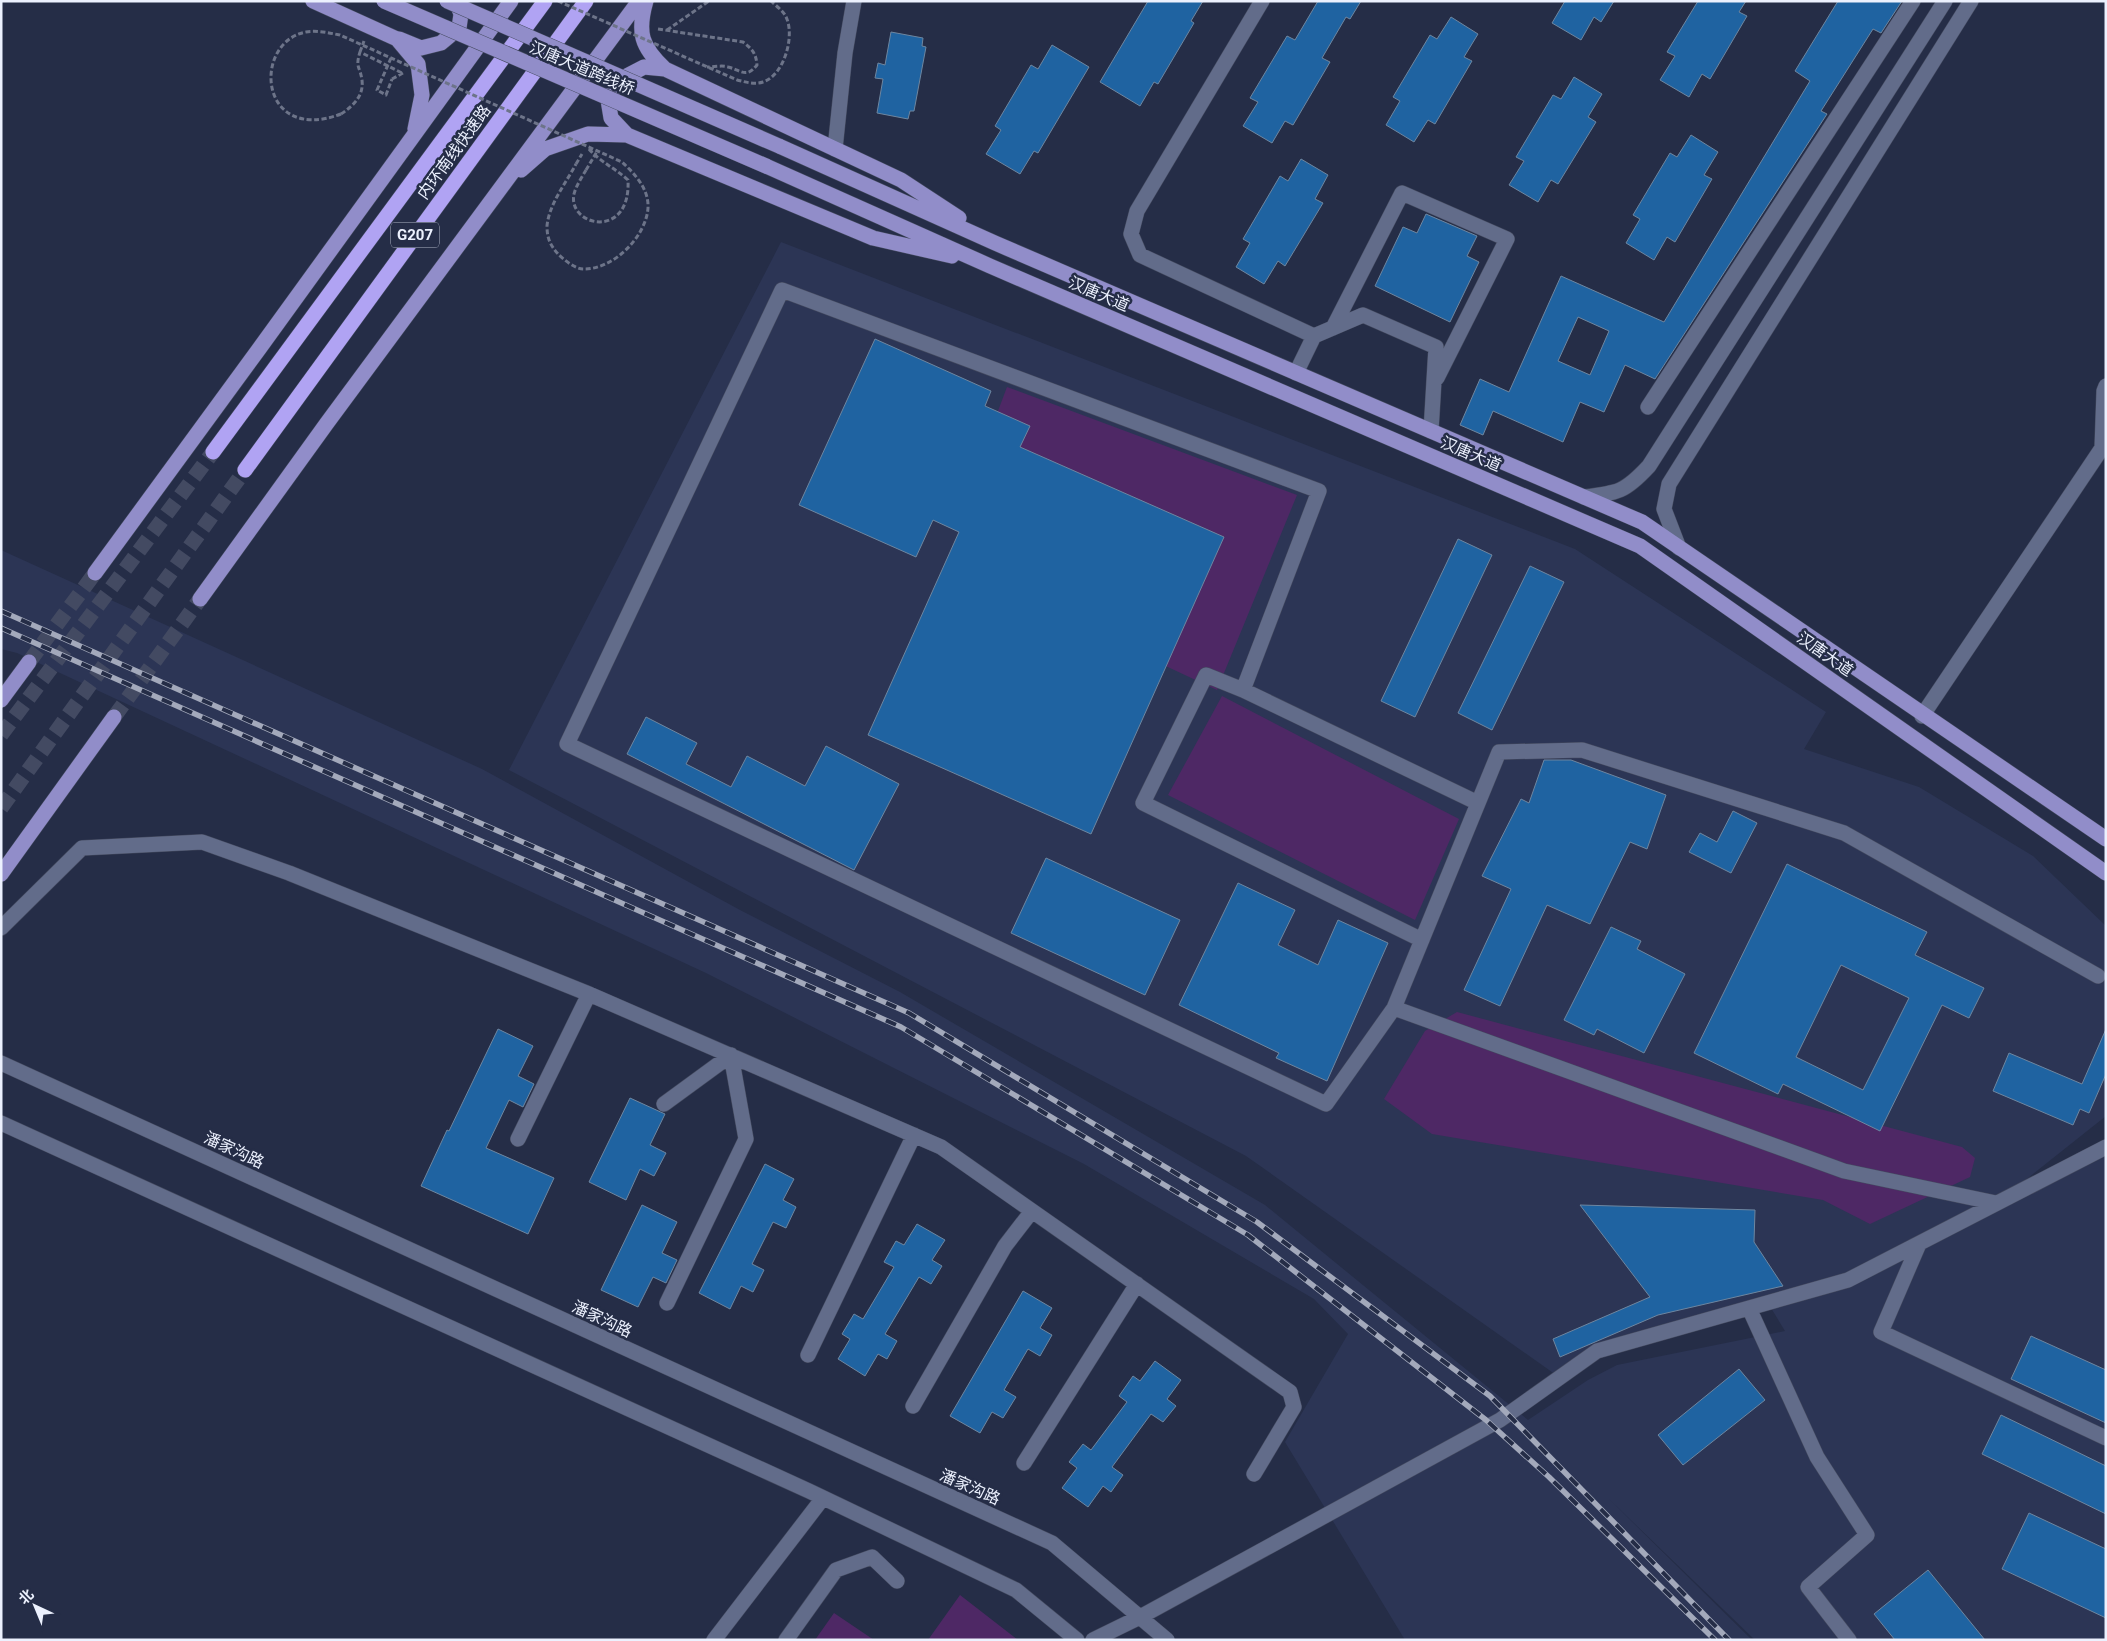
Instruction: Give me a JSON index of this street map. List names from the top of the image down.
{
  "streets": {
    "highway": ["内环南线快速路", "G207"],
    "main road": ["汉唐大道跨线桥", "汉唐大道"],
    "street": ["潘家沟路"]
  },
  "crossings": [
    ["汉唐大道跨线桥", "汉唐大道"]
  ],
  "north": "top left"
}
